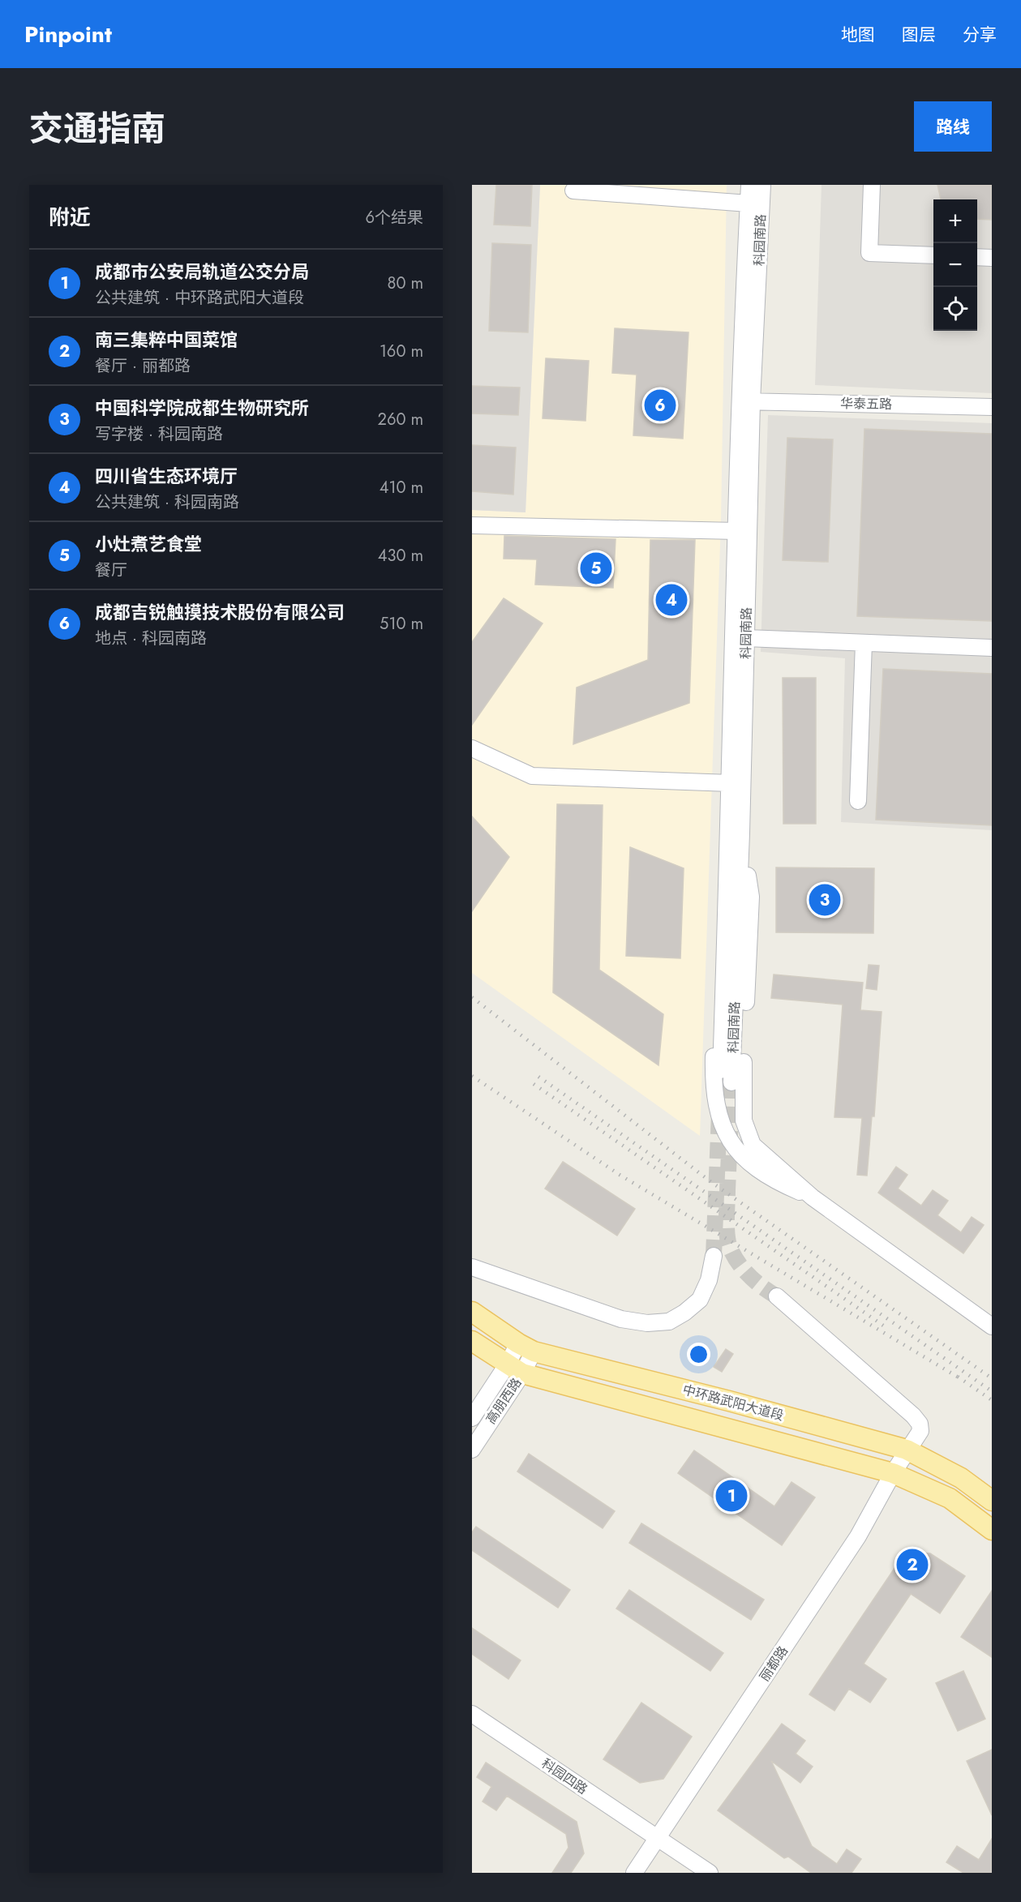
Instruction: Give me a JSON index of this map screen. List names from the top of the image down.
{
  "streets": {
    "main road": ["中环路武阳大道段"],
    "street": [
      "科园南路",
      "华泰五路",
      "高朋西路",
      "丽都路",
      "科园四路"
    ]
  },
  "crossings": [
    ["科园南路", "华泰五路"],
    ["高朋西路", "中环路武阳大道段"],
    ["中环路武阳大道段", "丽都路"],
    ["丽都路", "科园四路"]
  ],
  "page": {
    "header": "Pinpoint",
    "nav": ["地图", "图层", "分享"],
    "title": "交通指南",
    "buttons": "路线",
    "heading": ["附近", "6个结果"],
    "map_buttons": ["+", "−"],
    "list": [
      {
        "mark": "1",
        "name": "成都市公安局轨道公交分局",
        "note": "公共建筑 · 中环路武阳大道段",
        "value": "80 m"
      },
      {
        "mark": "2",
        "name": "南三集粹中国菜馆",
        "note": "餐厅 · 丽都路",
        "value": "160 m"
      },
      {
        "mark": "3",
        "name": "中国科学院成都生物研究所",
        "note": "写字楼 · 科园南路",
        "value": "260 m"
      },
      {
        "mark": "4",
        "name": "四川省生态环境厅",
        "note": "公共建筑 · 科园南路",
        "value": "410 m"
      },
      {
        "mark": "5",
        "name": "小灶煮艺食堂",
        "note": "餐厅",
        "value": "430 m"
      },
      {
        "mark": "6",
        "name": "成都吉锐触摸技术股份有限公司",
        "note": "地点 · 科园南路",
        "value": "510 m"
      }
    ],
    "pins": [
      "6",
      "5",
      "4",
      "3",
      "1",
      "2"
    ]
  }
}
